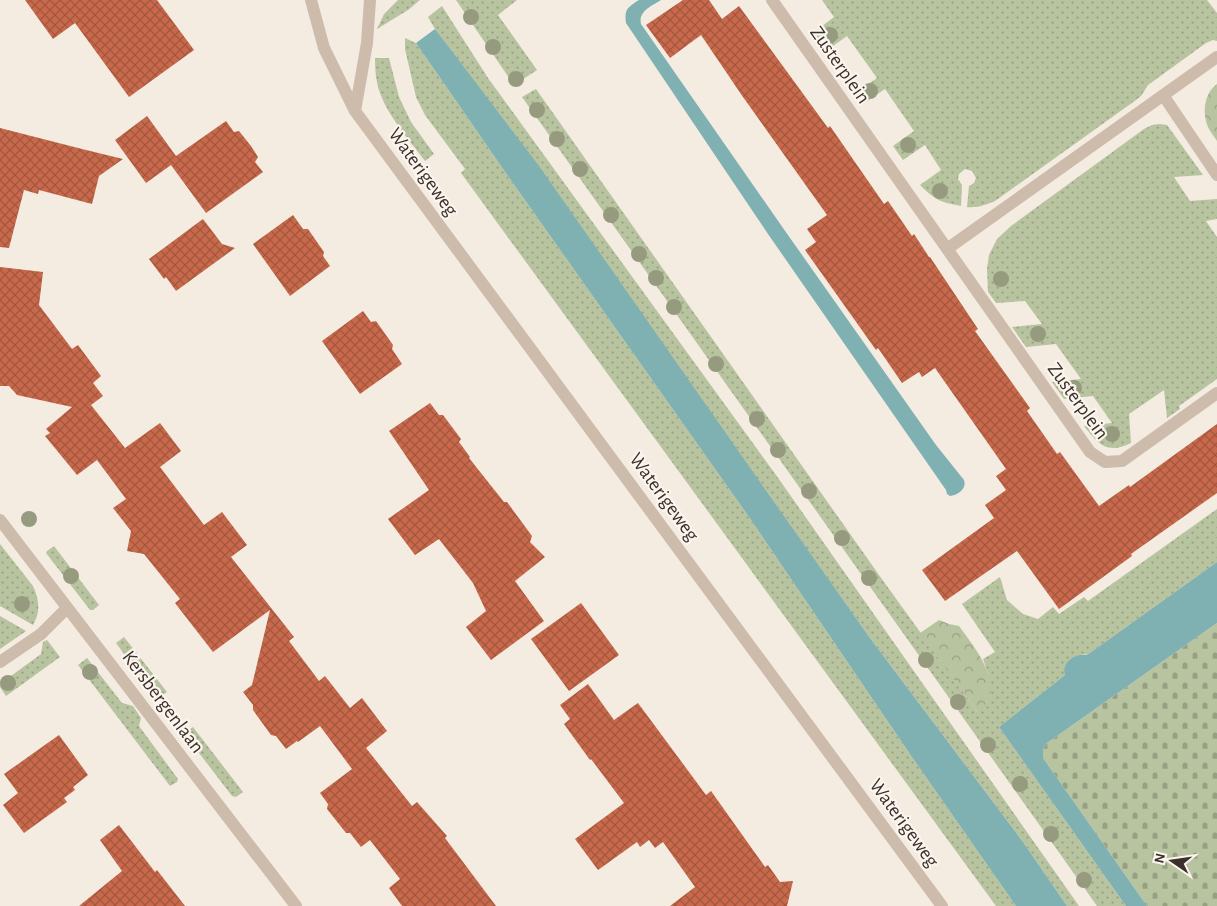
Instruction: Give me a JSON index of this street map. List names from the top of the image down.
{
  "streets": {
    "street": ["Zusterplein", "Waterigeweg", "Kersbergenlaan"]
  },
  "north": "left"
}
